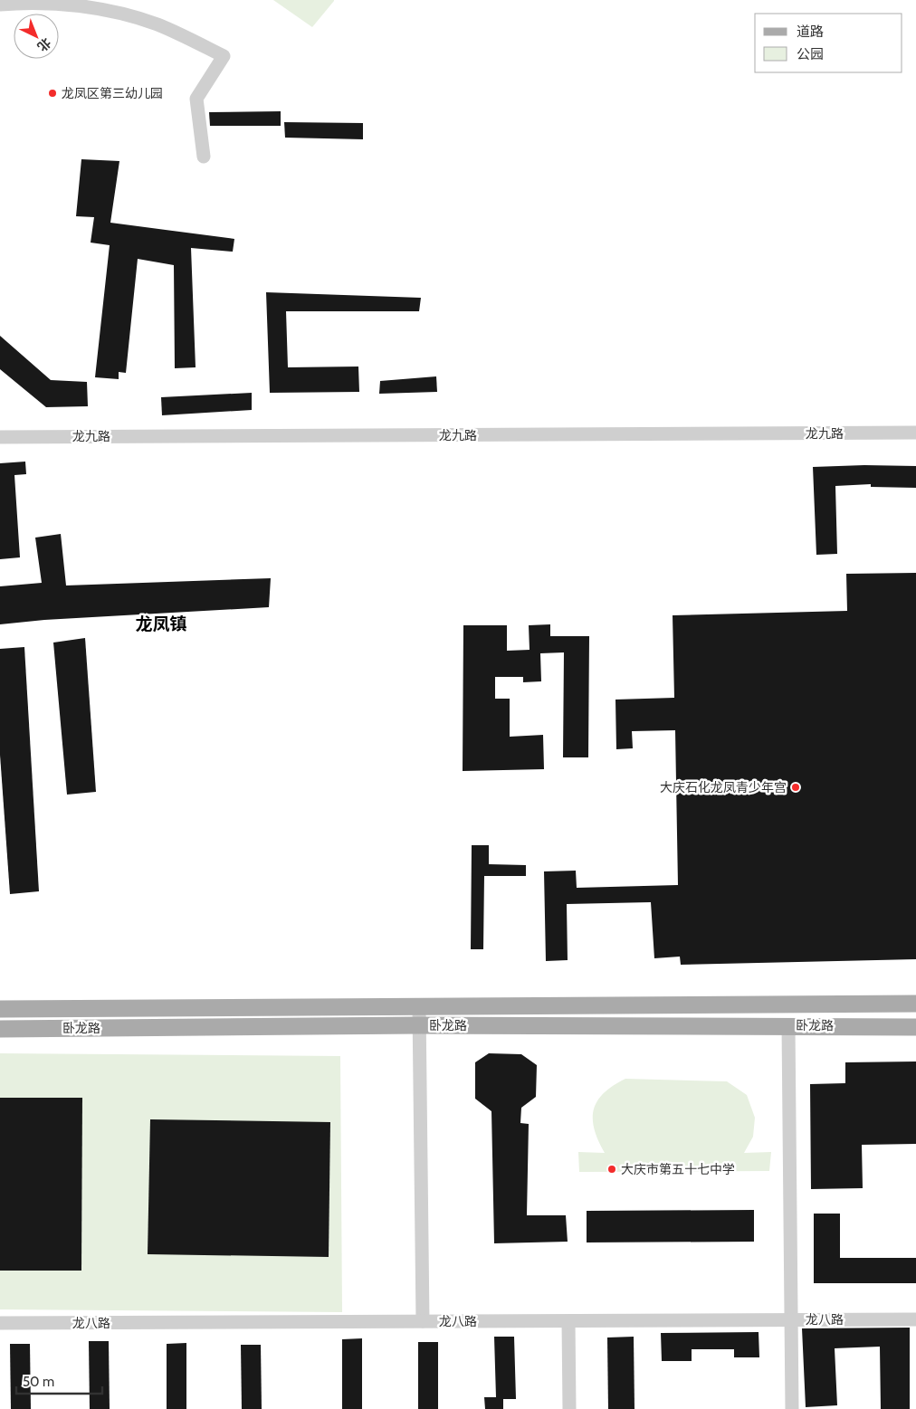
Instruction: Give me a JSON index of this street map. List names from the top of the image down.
{
  "streets": {
    "main road": ["卧龙路"],
    "street": ["龙九路", "龙八路"]
  },
  "districts": ["龙凤镇"],
  "places": ["龙凤区第三幼儿园", "大庆石化龙凤青少年宫", "大庆市第五十七中学"],
  "legend": ["道路", "公园"],
  "scale_bar": "50 m",
  "north": "bottom right"
}
